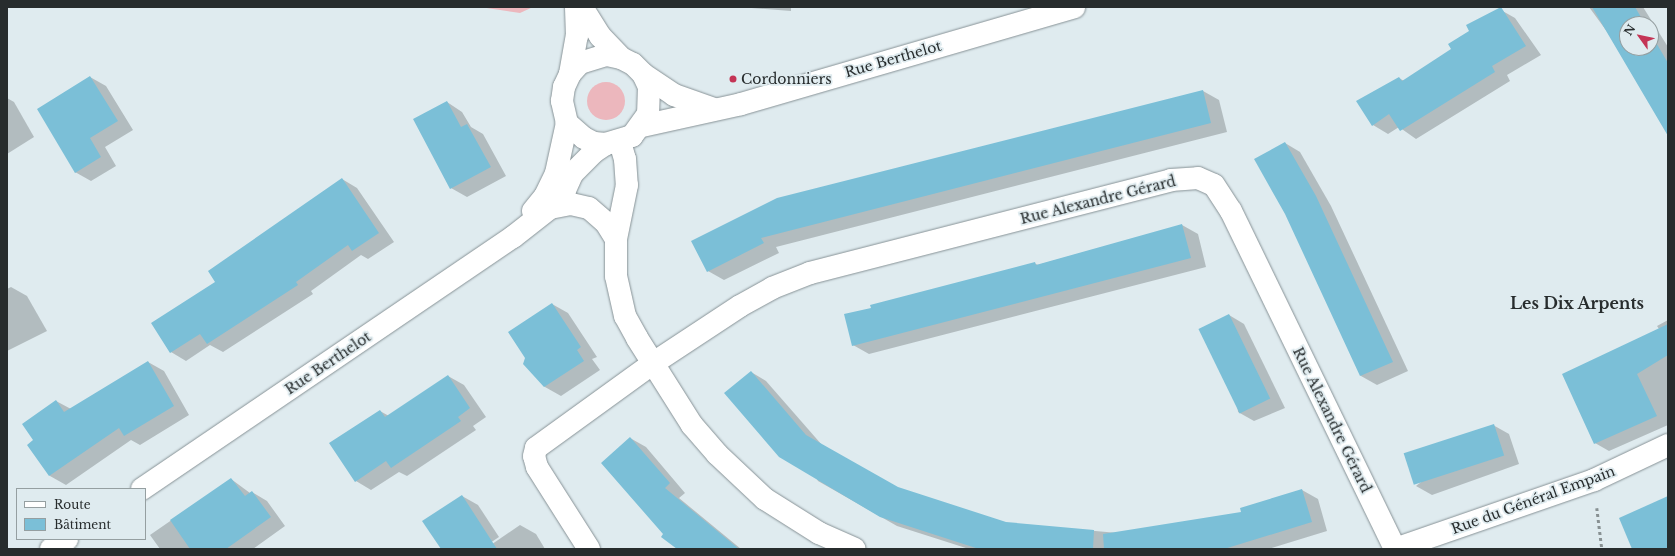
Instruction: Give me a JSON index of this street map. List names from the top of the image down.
{
  "streets": {
    "street": ["Rue Berthelot", "Rue Alexandre Gérard", "Rue du Général Empain"]
  },
  "crossings": [
    ["Rue Alexandre Gérard", "Rue du Général Empain"]
  ],
  "districts": ["Les Dix Arpents"],
  "places": ["Cordonniers"],
  "legend": ["Route", "Bâtiment"],
  "north": "top left"
}
